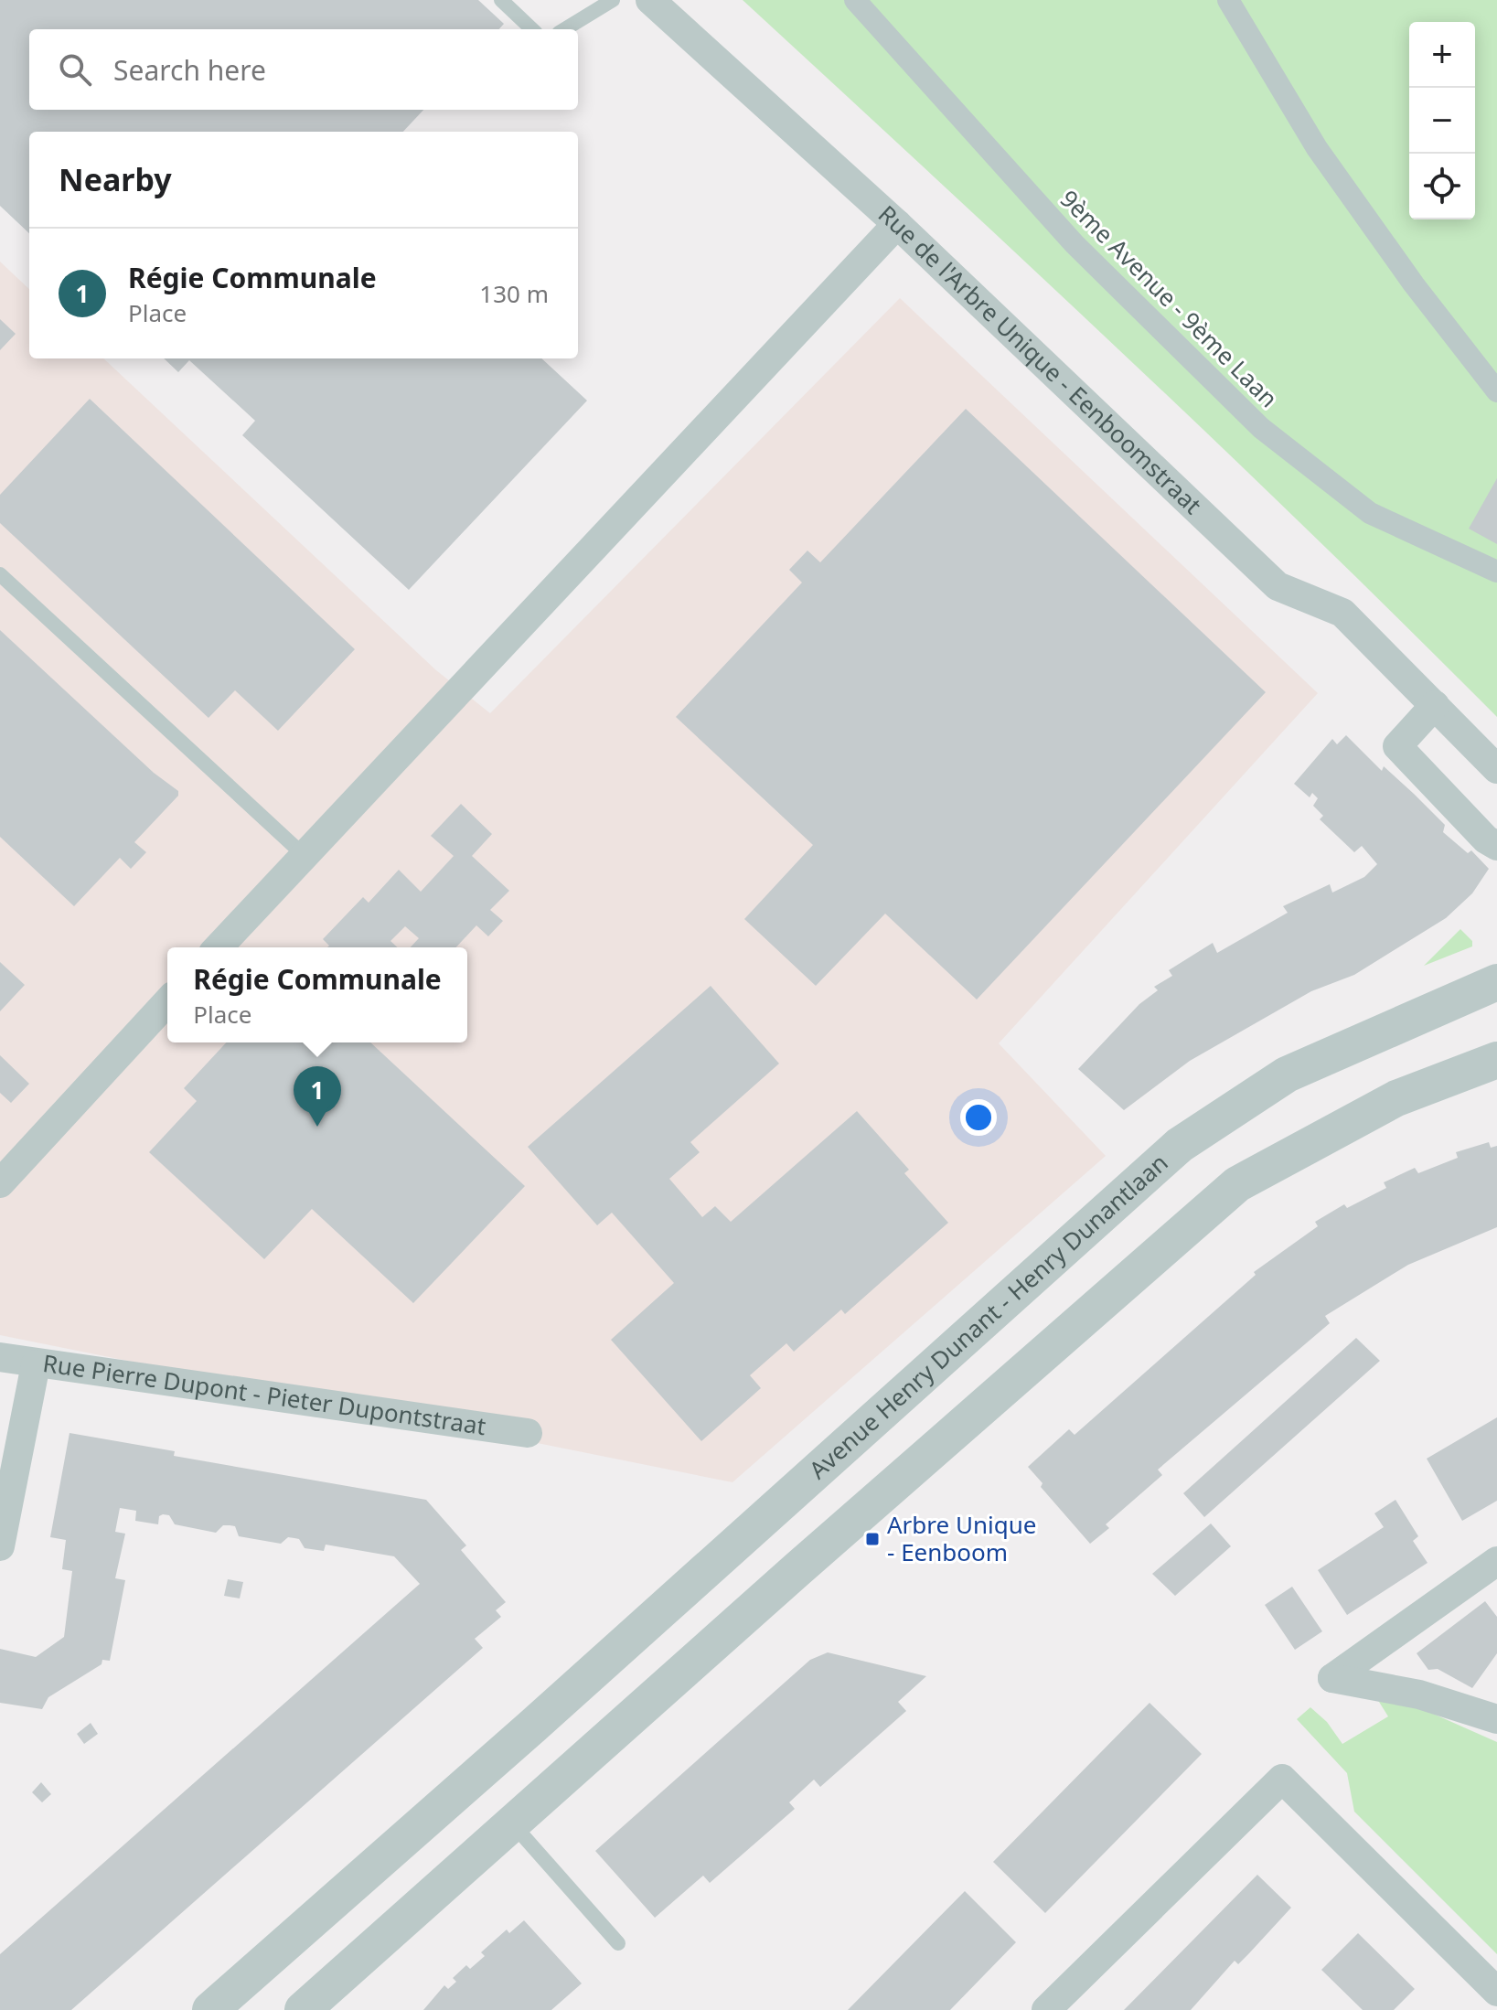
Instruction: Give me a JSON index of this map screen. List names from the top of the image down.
{
  "streets": {
    "street": [
      "9ème Avenue - 9ème Laan",
      "Rue de l'Arbre Unique - Eenboomstraat",
      "Avenue Henry Dunant - Henry Dunantlaan",
      "Rue Pierre Dupont - Pieter Dupontstraat"
    ]
  },
  "places": {
    "transit": ["Arbre Unique - Eenboom"]
  },
  "page": {
    "map_buttons": ["+", "−"],
    "search": "Search here",
    "heading": "Nearby",
    "list": [
      {
        "mark": "1",
        "name": "Régie Communale",
        "note": "Place",
        "value": "130 m"
      }
    ],
    "popup": ["Régie Communale", "Place"],
    "pins": "1"
  }
}
